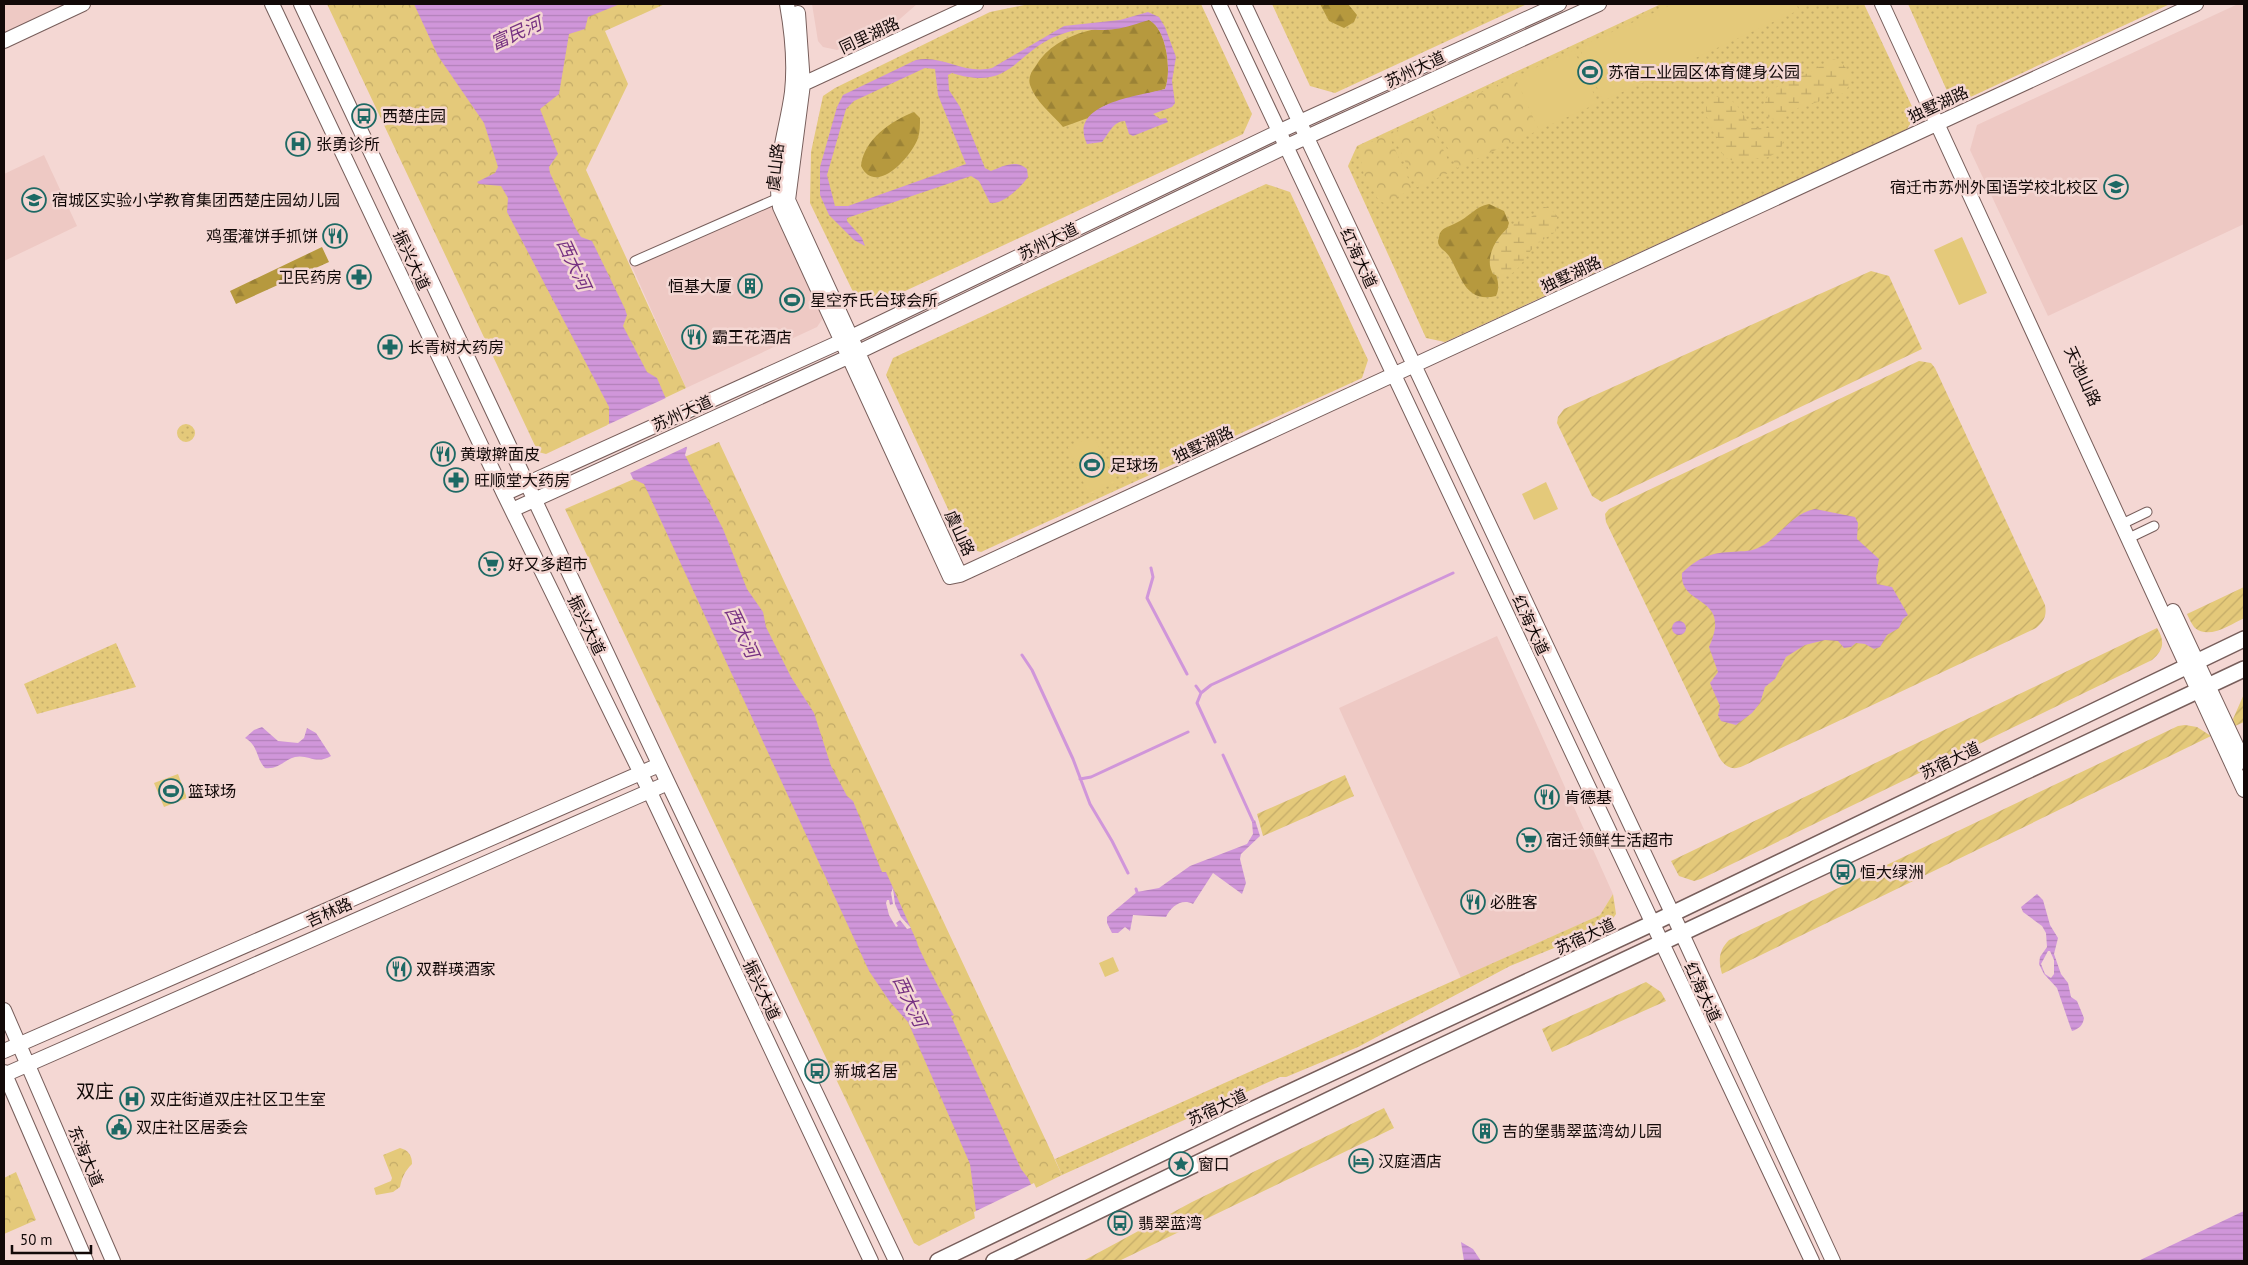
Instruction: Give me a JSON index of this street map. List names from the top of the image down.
{
  "streets": {
    "main road": ["苏宿大道"],
    "street": [
      "同里湖路",
      "苏州大道",
      "独墅湖路",
      "虞山路",
      "红海大道",
      "振兴大道",
      "天池山路",
      "吉林路",
      "东海大道"
    ]
  },
  "crossings": [
    ["同里湖路", "虞山路"],
    ["苏州大道", "虞山路"],
    ["苏州大道", "红海大道"],
    ["苏州大道", "振兴大道"],
    ["独墅湖路", "虞山路"],
    ["独墅湖路", "红海大道"],
    ["独墅湖路", "天池山路"],
    ["红海大道", "苏宿大道"],
    ["振兴大道", "吉林路"],
    ["天池山路", "苏宿大道"],
    ["吉林路", "东海大道"]
  ],
  "districts": ["双庄"],
  "water": ["富民河", "西大河"],
  "places": {
    "sports": [
      "苏宿工业园区体育健身公园",
      "星空乔氏台球会所",
      "足球场",
      "篮球场"
    ],
    "bus stop": [
      "西楚庄园",
      "恒大绿洲",
      "新城名居",
      "翡翠蓝湾"
    ],
    "hospital": ["张勇诊所", "双庄街道双庄社区卫生室"],
    "school or university": ["宿迁市苏州外国语学校北校区", "宿城区实验小学教育集团西楚庄园幼儿园"],
    "restaurant": [
      "鸡蛋灌饼手抓饼",
      "霸王花酒店",
      "黄墩擀面皮",
      "肯德基",
      "必胜客",
      "双群瑛酒家"
    ],
    "pharmacy": ["卫民药房", "长青树大药房", "旺顺堂大药房"],
    "building": ["恒基大厦", "吉的堡翡翠蓝湾幼儿园"],
    "supermarket": ["好又多超市", "宿迁领鲜生活超市"],
    "public building": ["双庄社区居委会"],
    "hotel": ["汉庭酒店"],
    "place": ["窗口"]
  },
  "scale_bar": "50 m"
}
